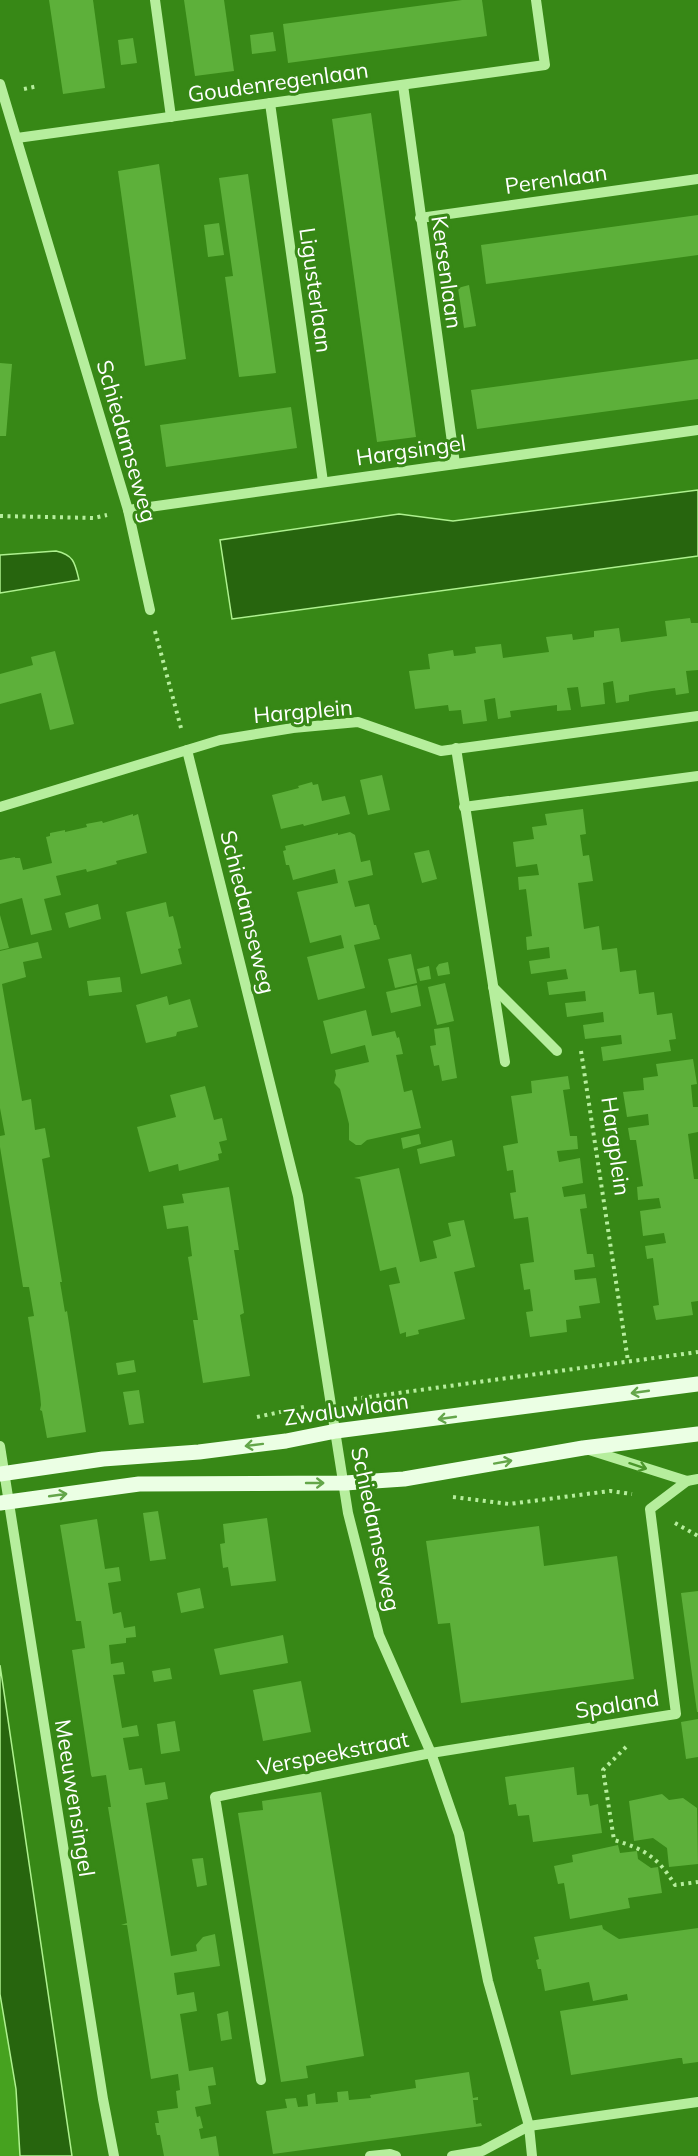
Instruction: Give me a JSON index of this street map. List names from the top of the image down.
{
  "streets": {
    "main road": ["Zwaluwlaan"],
    "street": [
      "Goudenregenlaan",
      "Perenlaan",
      "Kersenlaan",
      "Ligusterlaan",
      "Schiedamseweg",
      "Hargsingel",
      "Hargplein",
      "Spaland",
      "Verspeekstraat",
      "Meeuwensingel"
    ]
  },
  "crossings": [
    ["Goudenregenlaan", "Kersenlaan"],
    ["Goudenregenlaan", "Ligusterlaan"],
    ["Goudenregenlaan", "Schiedamseweg"],
    ["Perenlaan", "Kersenlaan"],
    ["Kersenlaan", "Hargsingel"],
    ["Ligusterlaan", "Hargsingel"],
    ["Schiedamseweg", "Hargsingel"],
    ["Schiedamseweg", "Hargplein"],
    ["Schiedamseweg", "Zwaluwlaan"],
    ["Schiedamseweg", "Spaland"],
    ["Schiedamseweg", "Verspeekstraat"],
    ["Zwaluwlaan", "Meeuwensingel"],
    ["Spaland", "Verspeekstraat"]
  ]
}
